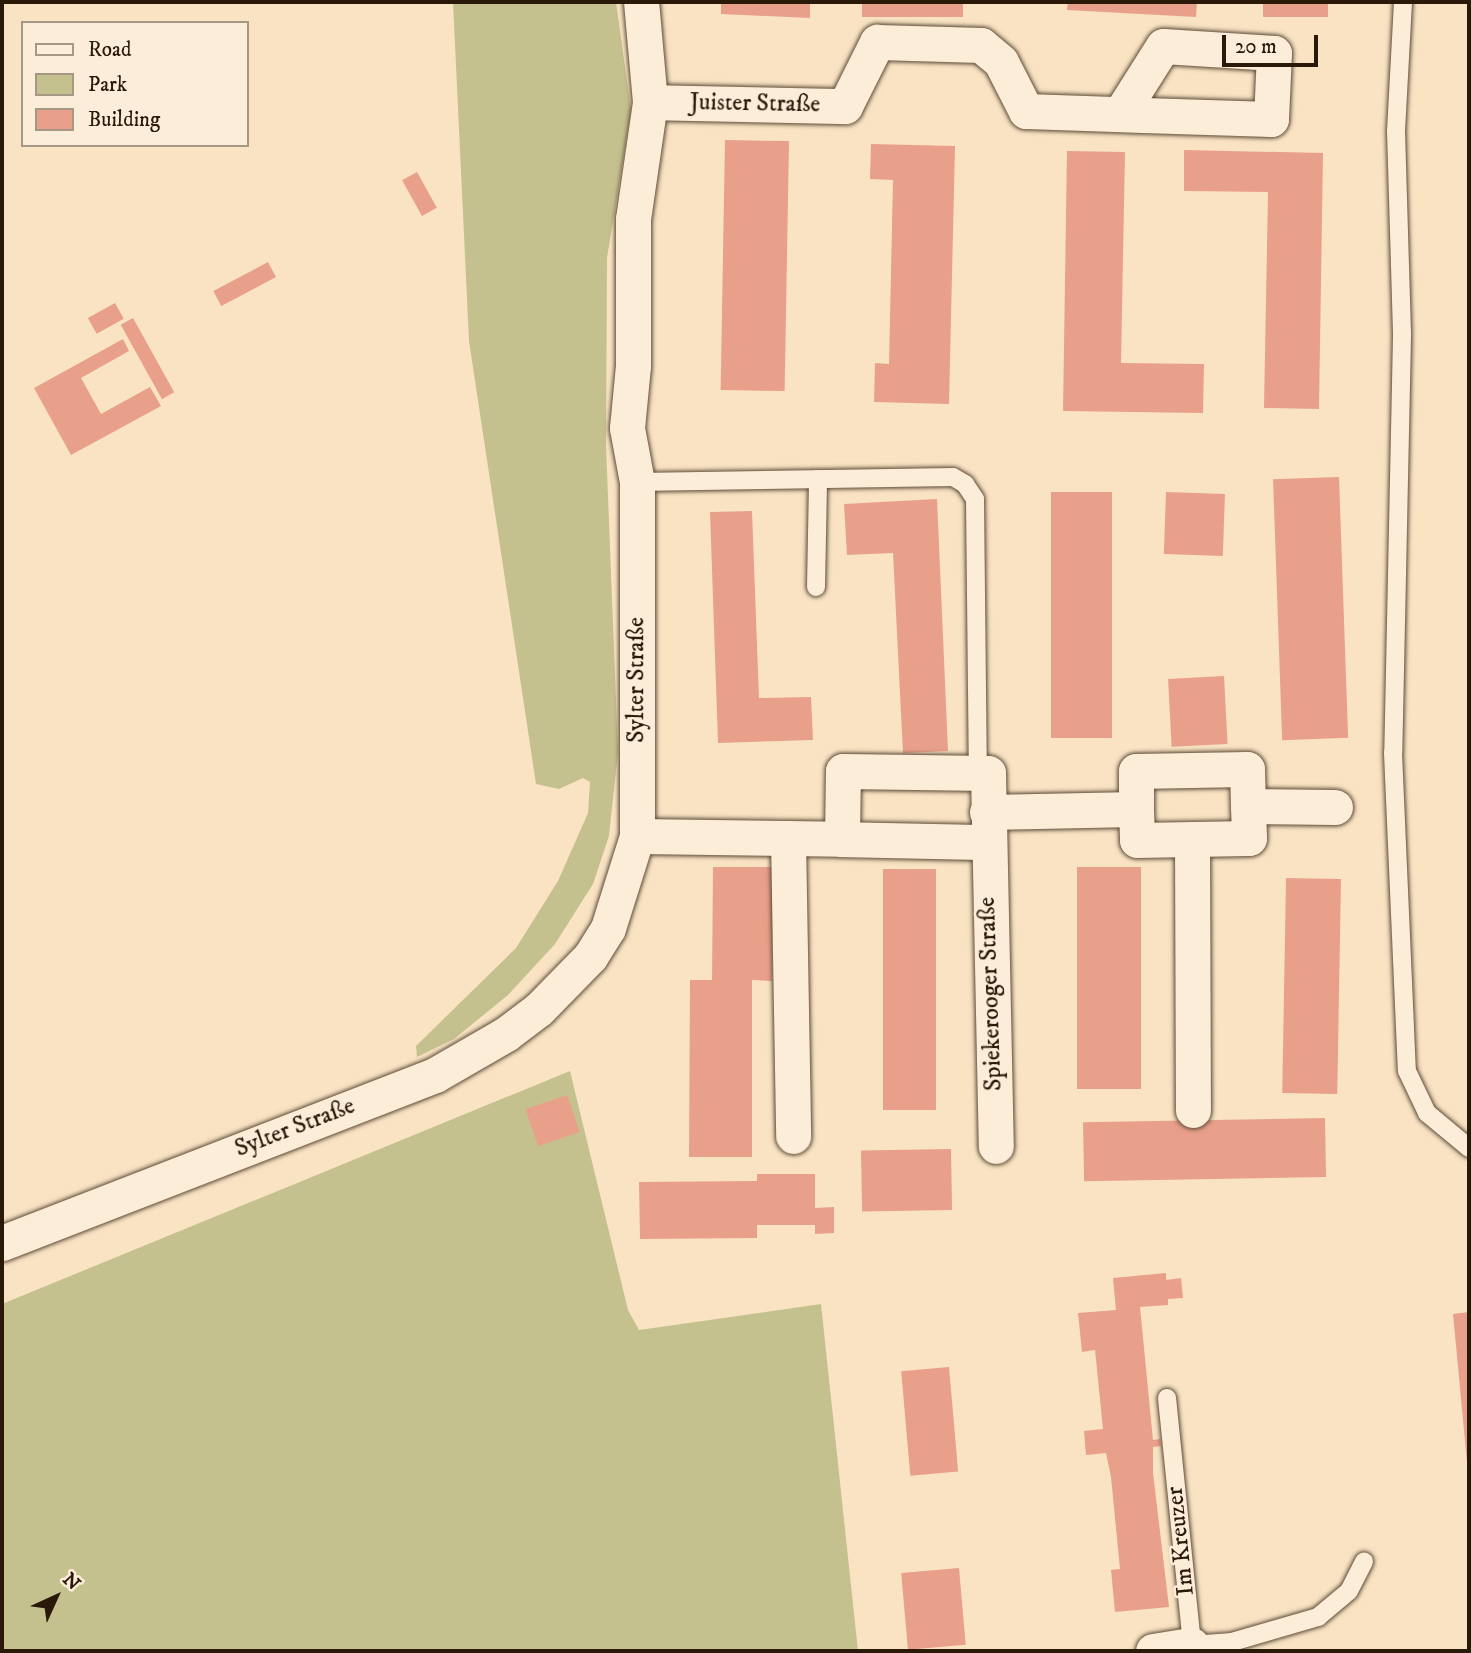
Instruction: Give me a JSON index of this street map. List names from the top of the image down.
{
  "streets": {
    "street": ["Juister Straße", "Sylter Straße", "Spiekerooger Straße"],
    "lane": ["Im Kreuzer"]
  },
  "crossings": [
    ["Juister Straße", "Sylter Straße"]
  ],
  "legend": ["Road", "Park", "Building"],
  "scale_bar": "20 m",
  "north": "top right"
}
